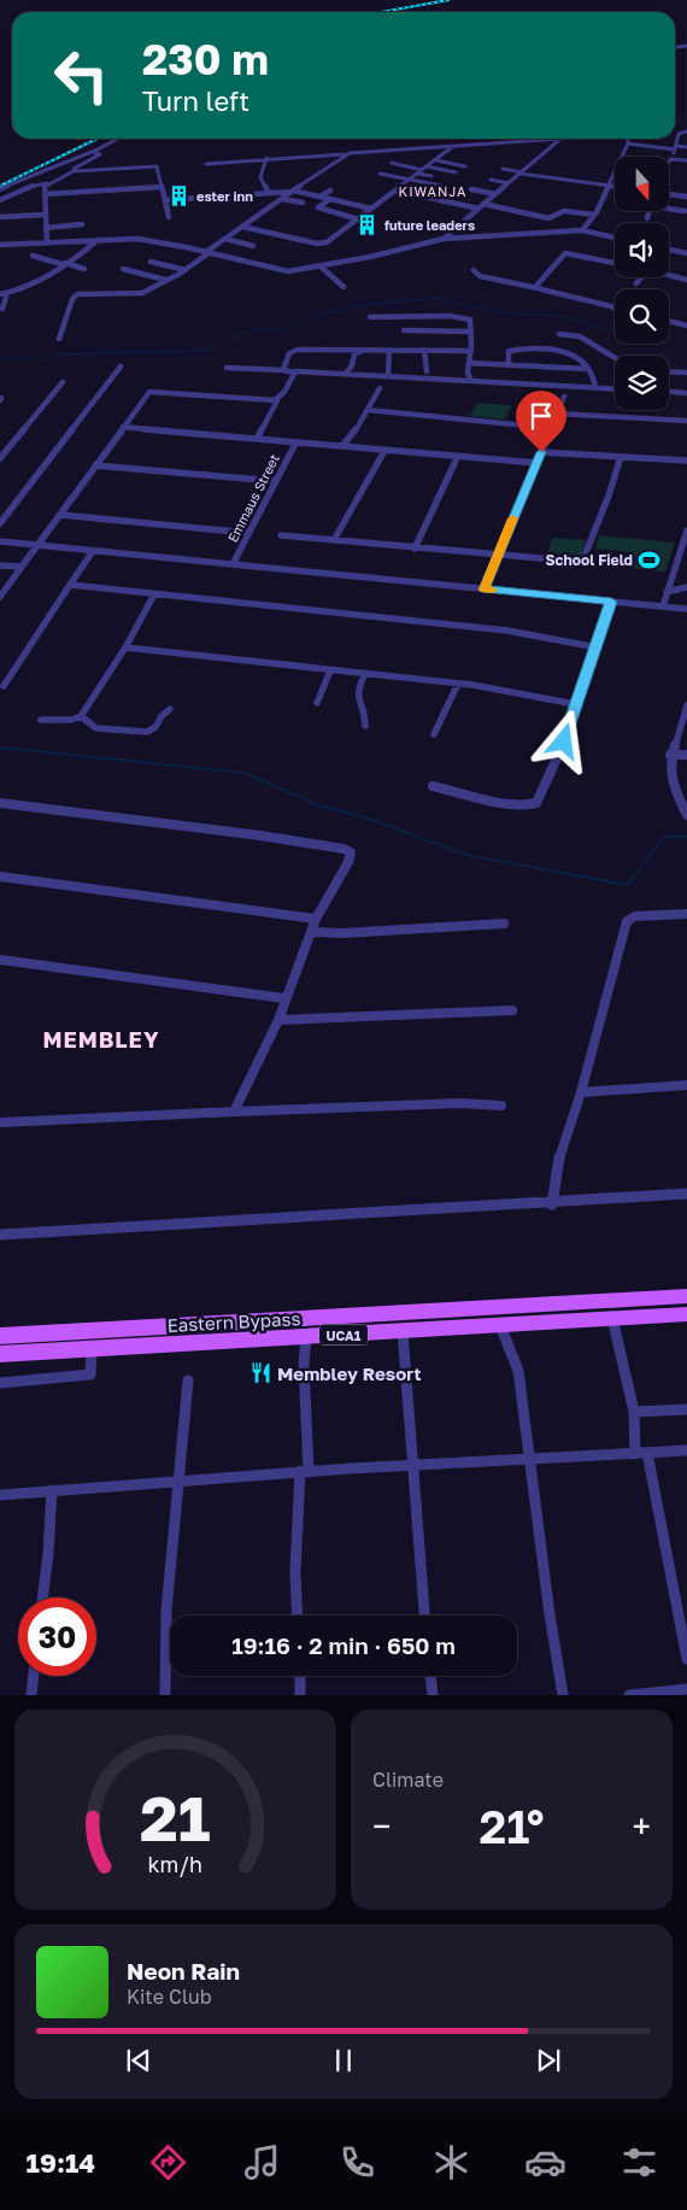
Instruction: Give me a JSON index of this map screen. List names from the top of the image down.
{
  "streets": {
    "main road": ["Eastern Bypass", "UCA1"],
    "street": ["Emmaus Street"]
  },
  "districts": ["KIWANJA", "MEMBLEY"],
  "places": {
    "building": ["ester inn", "future leaders"],
    "sports": ["School Field"],
    "restaurant": ["Membley Resort"]
  },
  "north": "bottom",
  "page": {
    "turn": ["230 m", "Turn left"],
    "limit": "30",
    "trip": "19:16 · 2 min · 650 m",
    "tile": "Climate",
    "heat": ["−", "21°", "+"],
    "song": ["Neon Rain", "Kite Club"],
    "tabs": "19:14",
    "gauge": ["21", "km/h"]
  }
}
